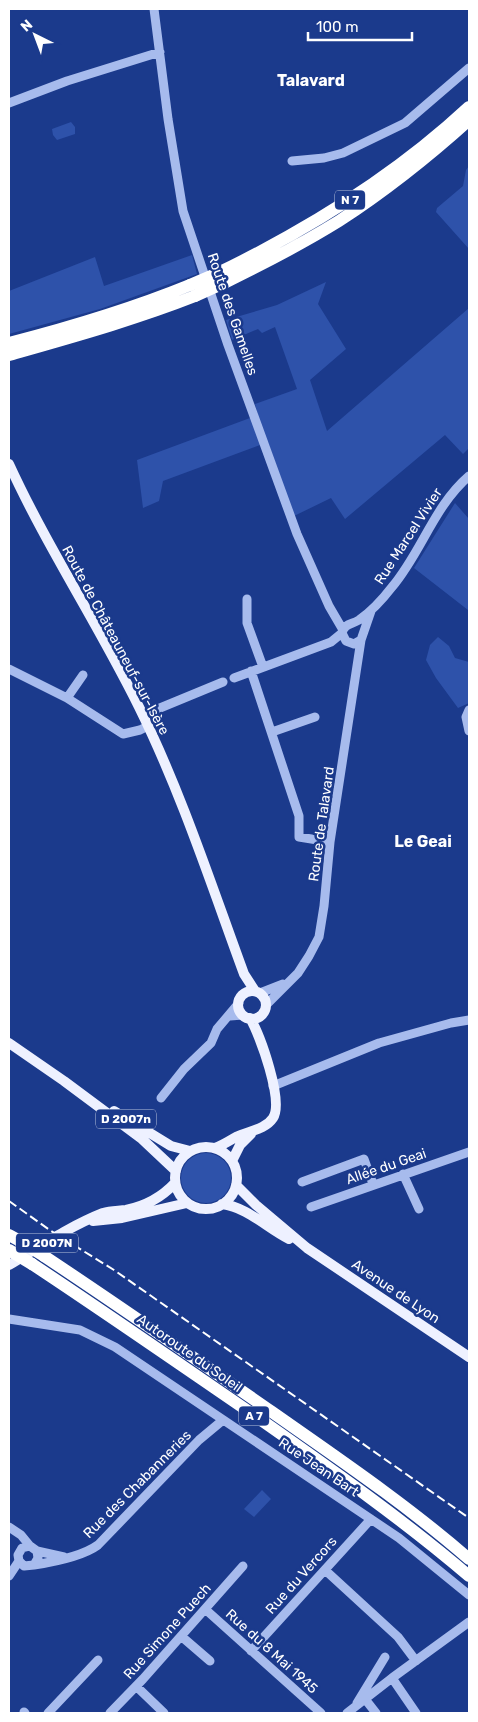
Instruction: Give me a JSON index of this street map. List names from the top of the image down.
{
  "streets": {
    "highway": ["N 7", "Autoroute du Soleil", "A 7"],
    "main road": [
      "Route de Châteauneuf-sur-Isère",
      "D 2007n",
      "D 2007N",
      "Avenue de Lyon"
    ],
    "street": [
      "Route des Gamelles",
      "Rue Marcel Vivier",
      "Route de Talavard",
      "Allée du Geai",
      "Rue Jean Bart",
      "Rue des Chabanneries",
      "Rue du Vercors",
      "Rue Simone Puech",
      "Rue du 8 Mai 1945"
    ]
  },
  "crossings": [
    ["Route des Gamelles", "Rue Marcel Vivier"],
    ["Route des Gamelles", "Route de Talavard"],
    ["Rue Marcel Vivier", "Route de Talavard"],
    ["Route de Châteauneuf-sur-Isère", "Route de Talavard"],
    ["D 2007n", "D 2007N"],
    ["D 2007n", "Avenue de Lyon"],
    ["D 2007N", "Avenue de Lyon"],
    ["Rue Jean Bart", "Rue des Chabanneries"],
    ["Rue Jean Bart", "Rue du Vercors"],
    ["Rue du Vercors", "Rue du 8 Mai 1945"],
    ["Rue Simone Puech", "Rue du 8 Mai 1945"]
  ],
  "districts": ["Talavard", "Le Geai"],
  "scale_bar": "100 m",
  "north": "top left"
}
